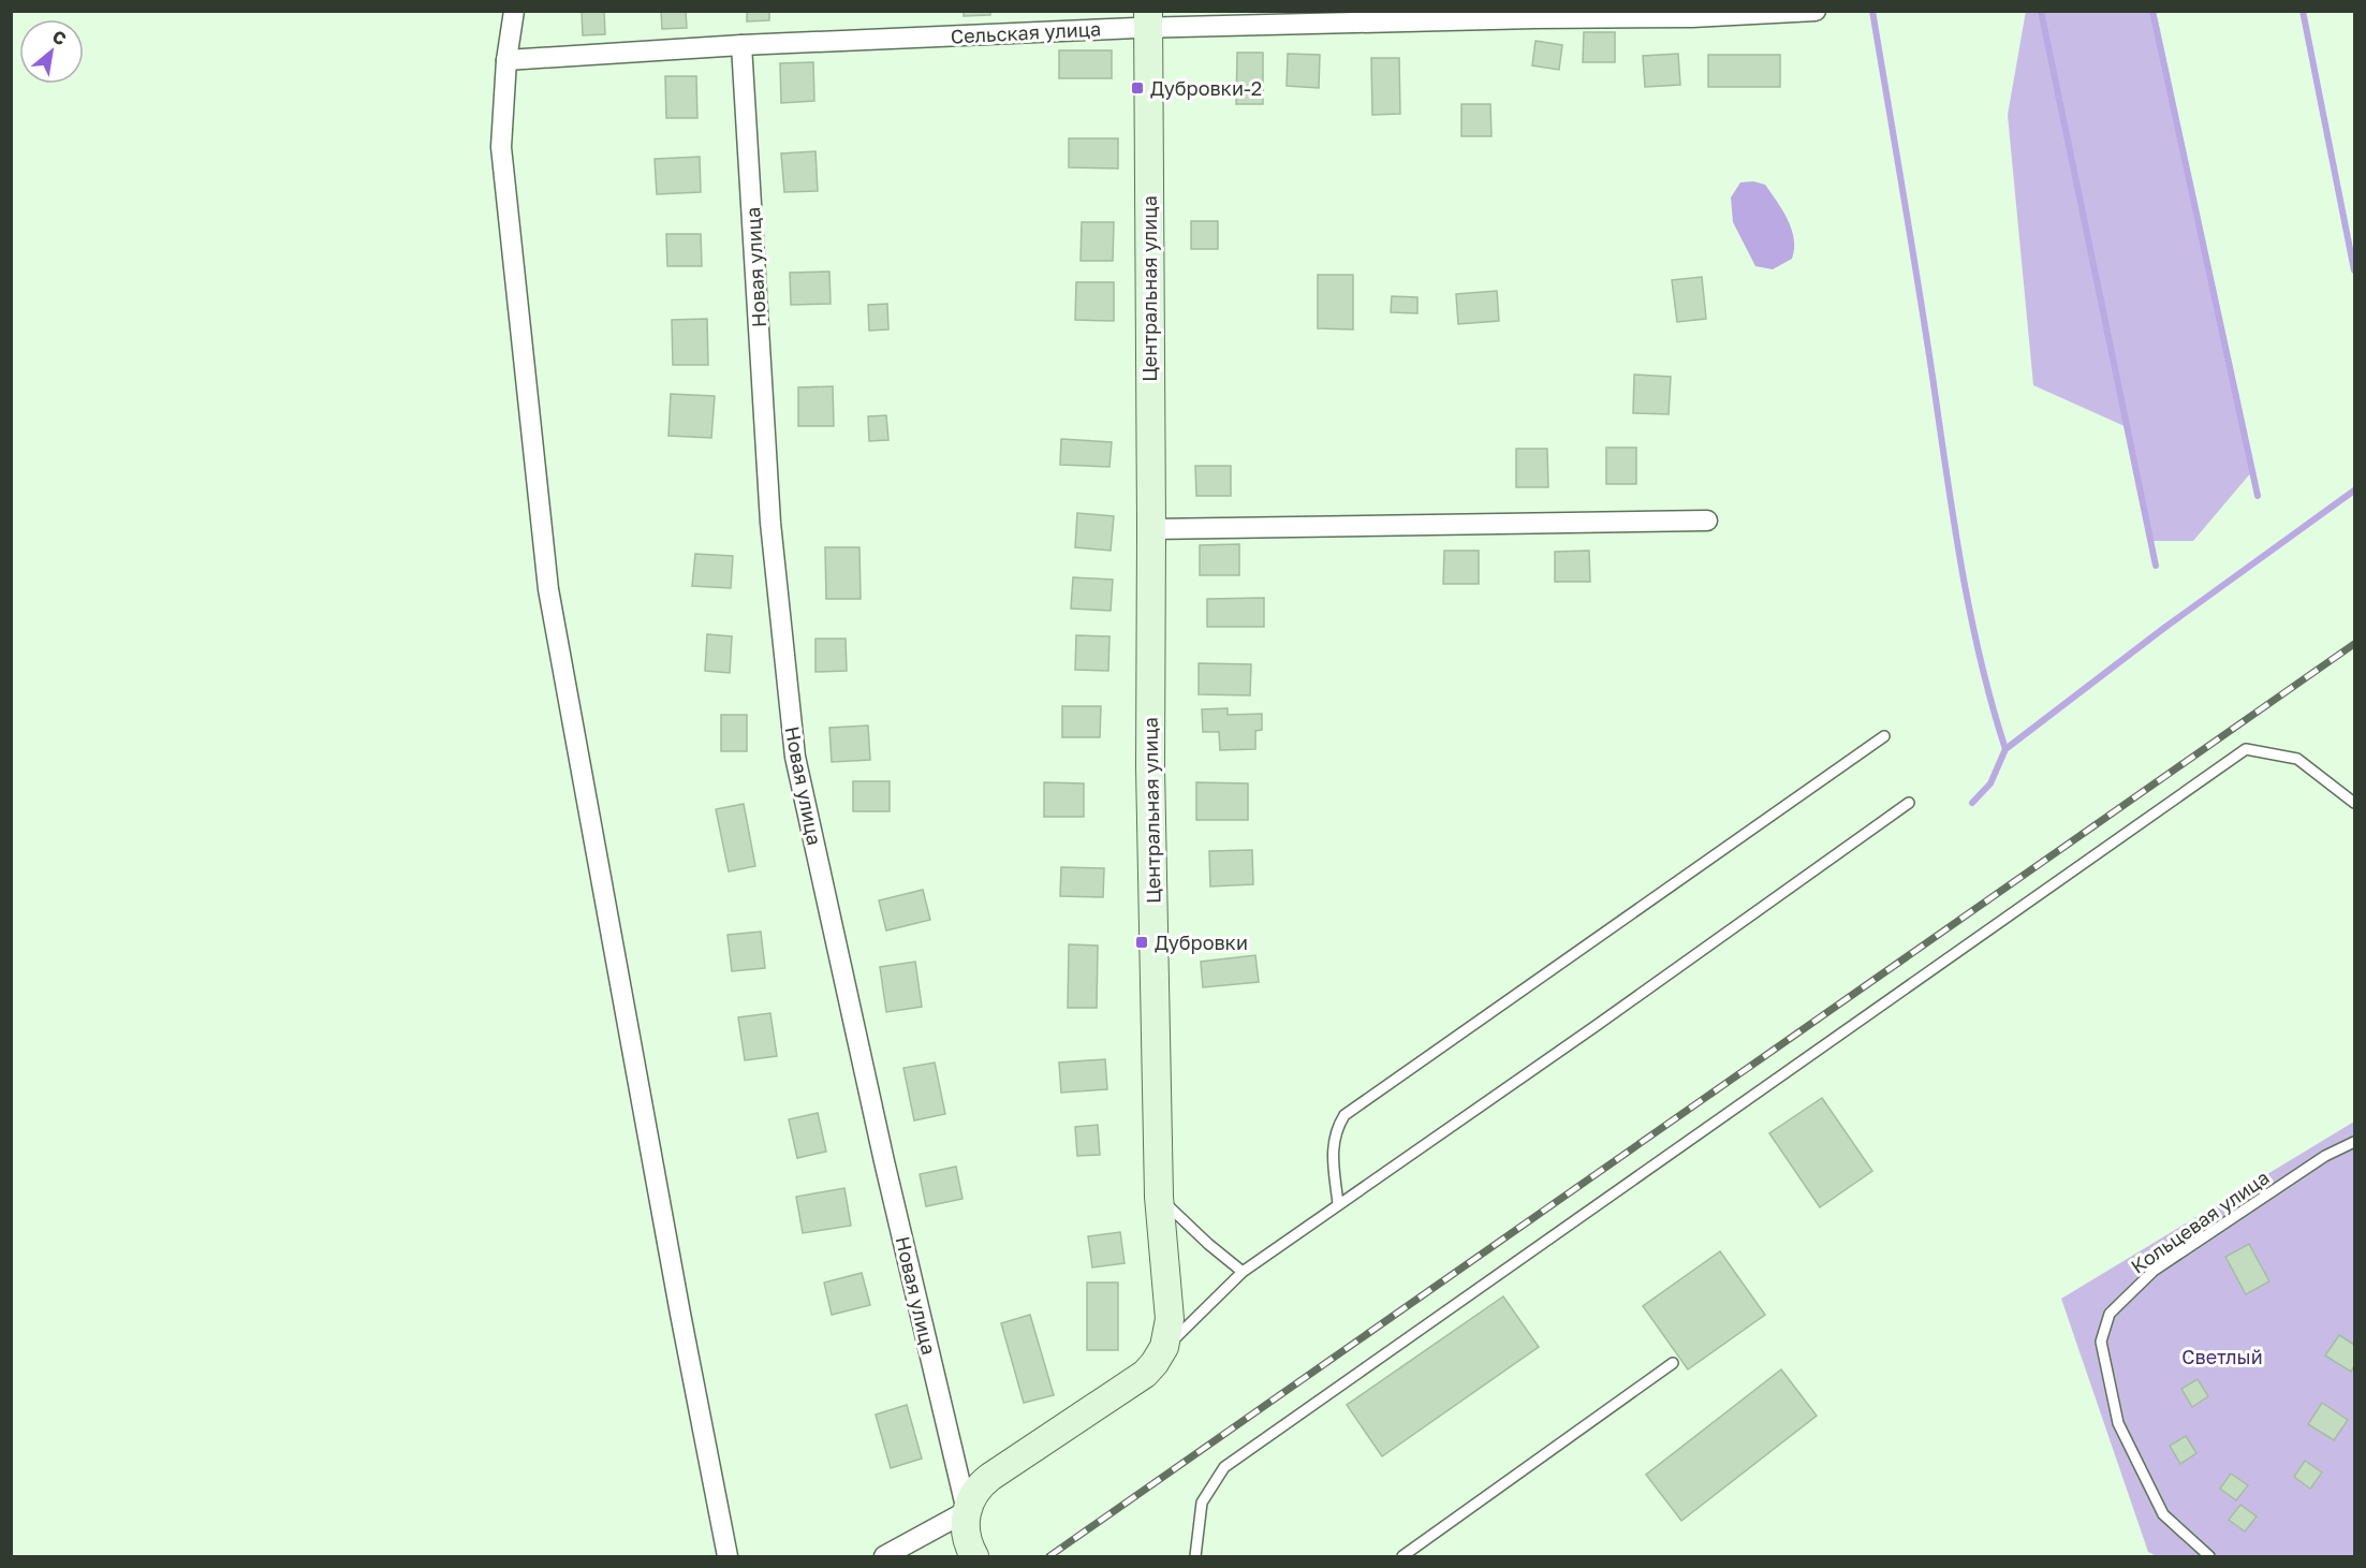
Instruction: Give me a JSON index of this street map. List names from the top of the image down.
{
  "streets": {
    "street": ["Сельская улица", "Новая улица", "Центральная улица"],
    "lane": ["Кольцевая улица"]
  },
  "crossings": [
    ["Сельская улица", "Новая улица"],
    ["Сельская улица", "Центральная улица"],
    ["Новая улица", "Центральная улица"]
  ],
  "parks": ["Светлый"],
  "places": {
    "transit": ["Дубровки-2", "Дубровки"]
  },
  "north": "top right"
}
